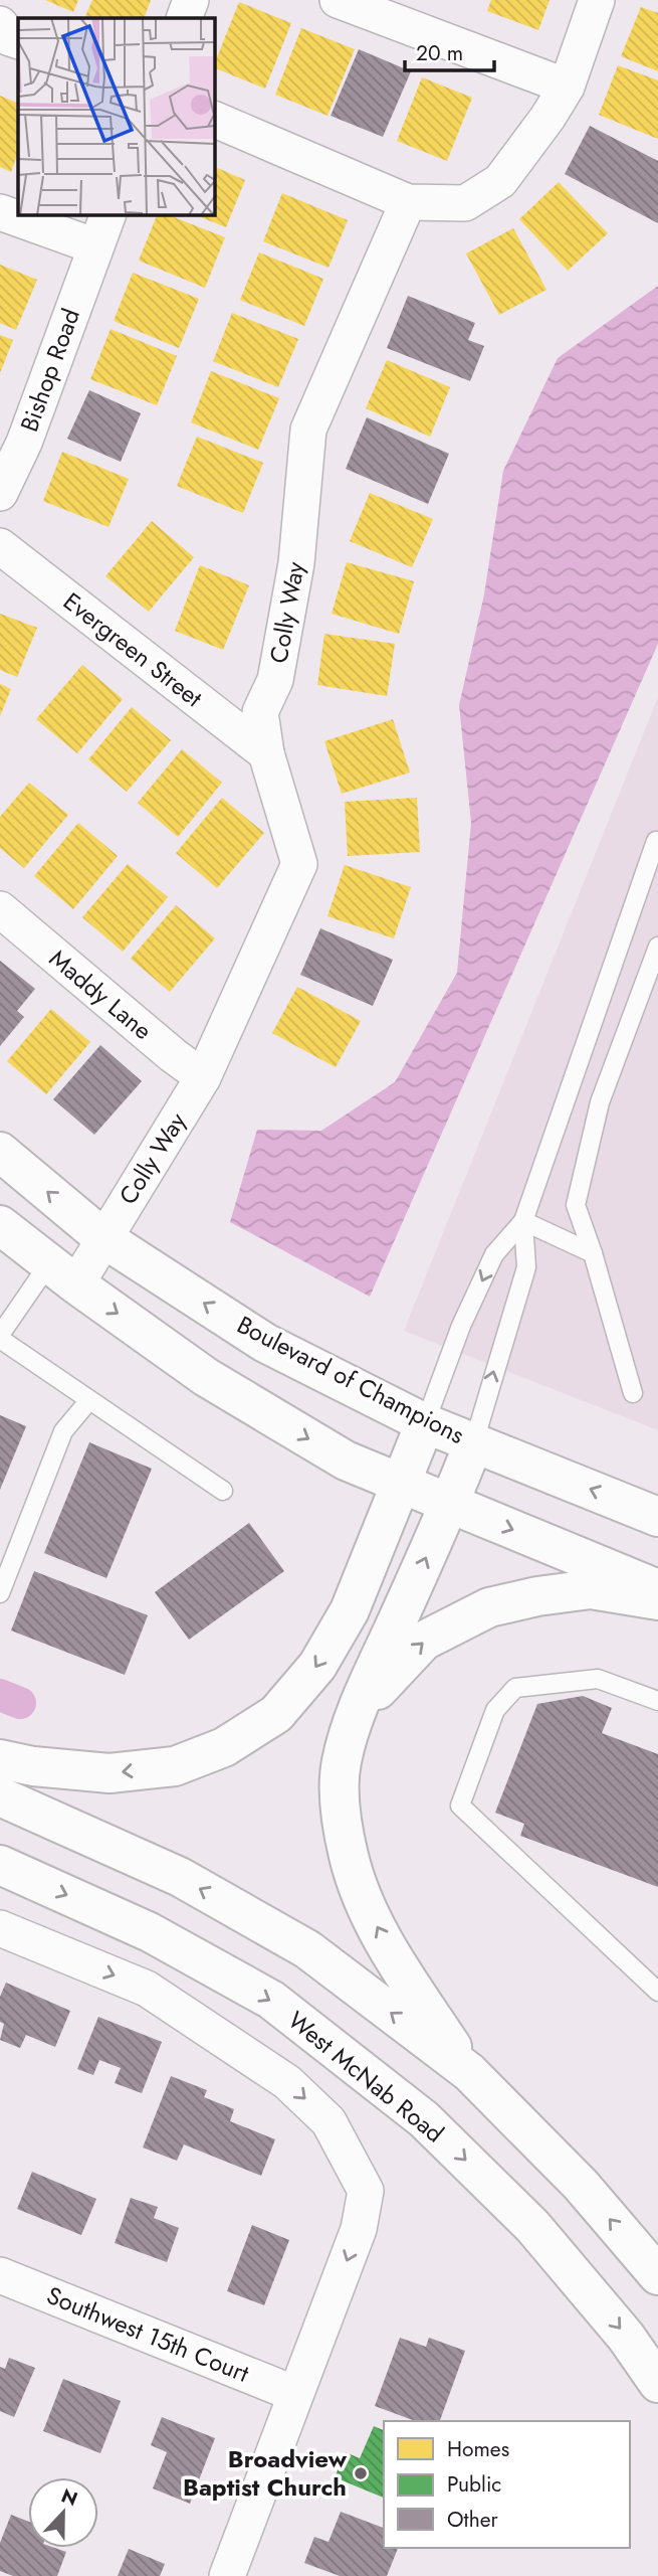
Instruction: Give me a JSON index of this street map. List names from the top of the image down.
{
  "streets": {
    "main road": ["Boulevard of Champions", "West McNab Road"],
    "street": [
      "Bishop Road",
      "Colly Way",
      "Evergreen Street",
      "Maddy Lane",
      "Southwest 15th Court"
    ]
  },
  "crossings": [
    ["Colly Way", "Evergreen Street"],
    ["Colly Way", "Maddy Lane"],
    ["Colly Way", "Boulevard of Champions"]
  ],
  "places": ["Broadview Baptist Church"],
  "legend": ["Homes", "Public", "Other"],
  "scale_bar": "20 m",
  "north": "top"
}
